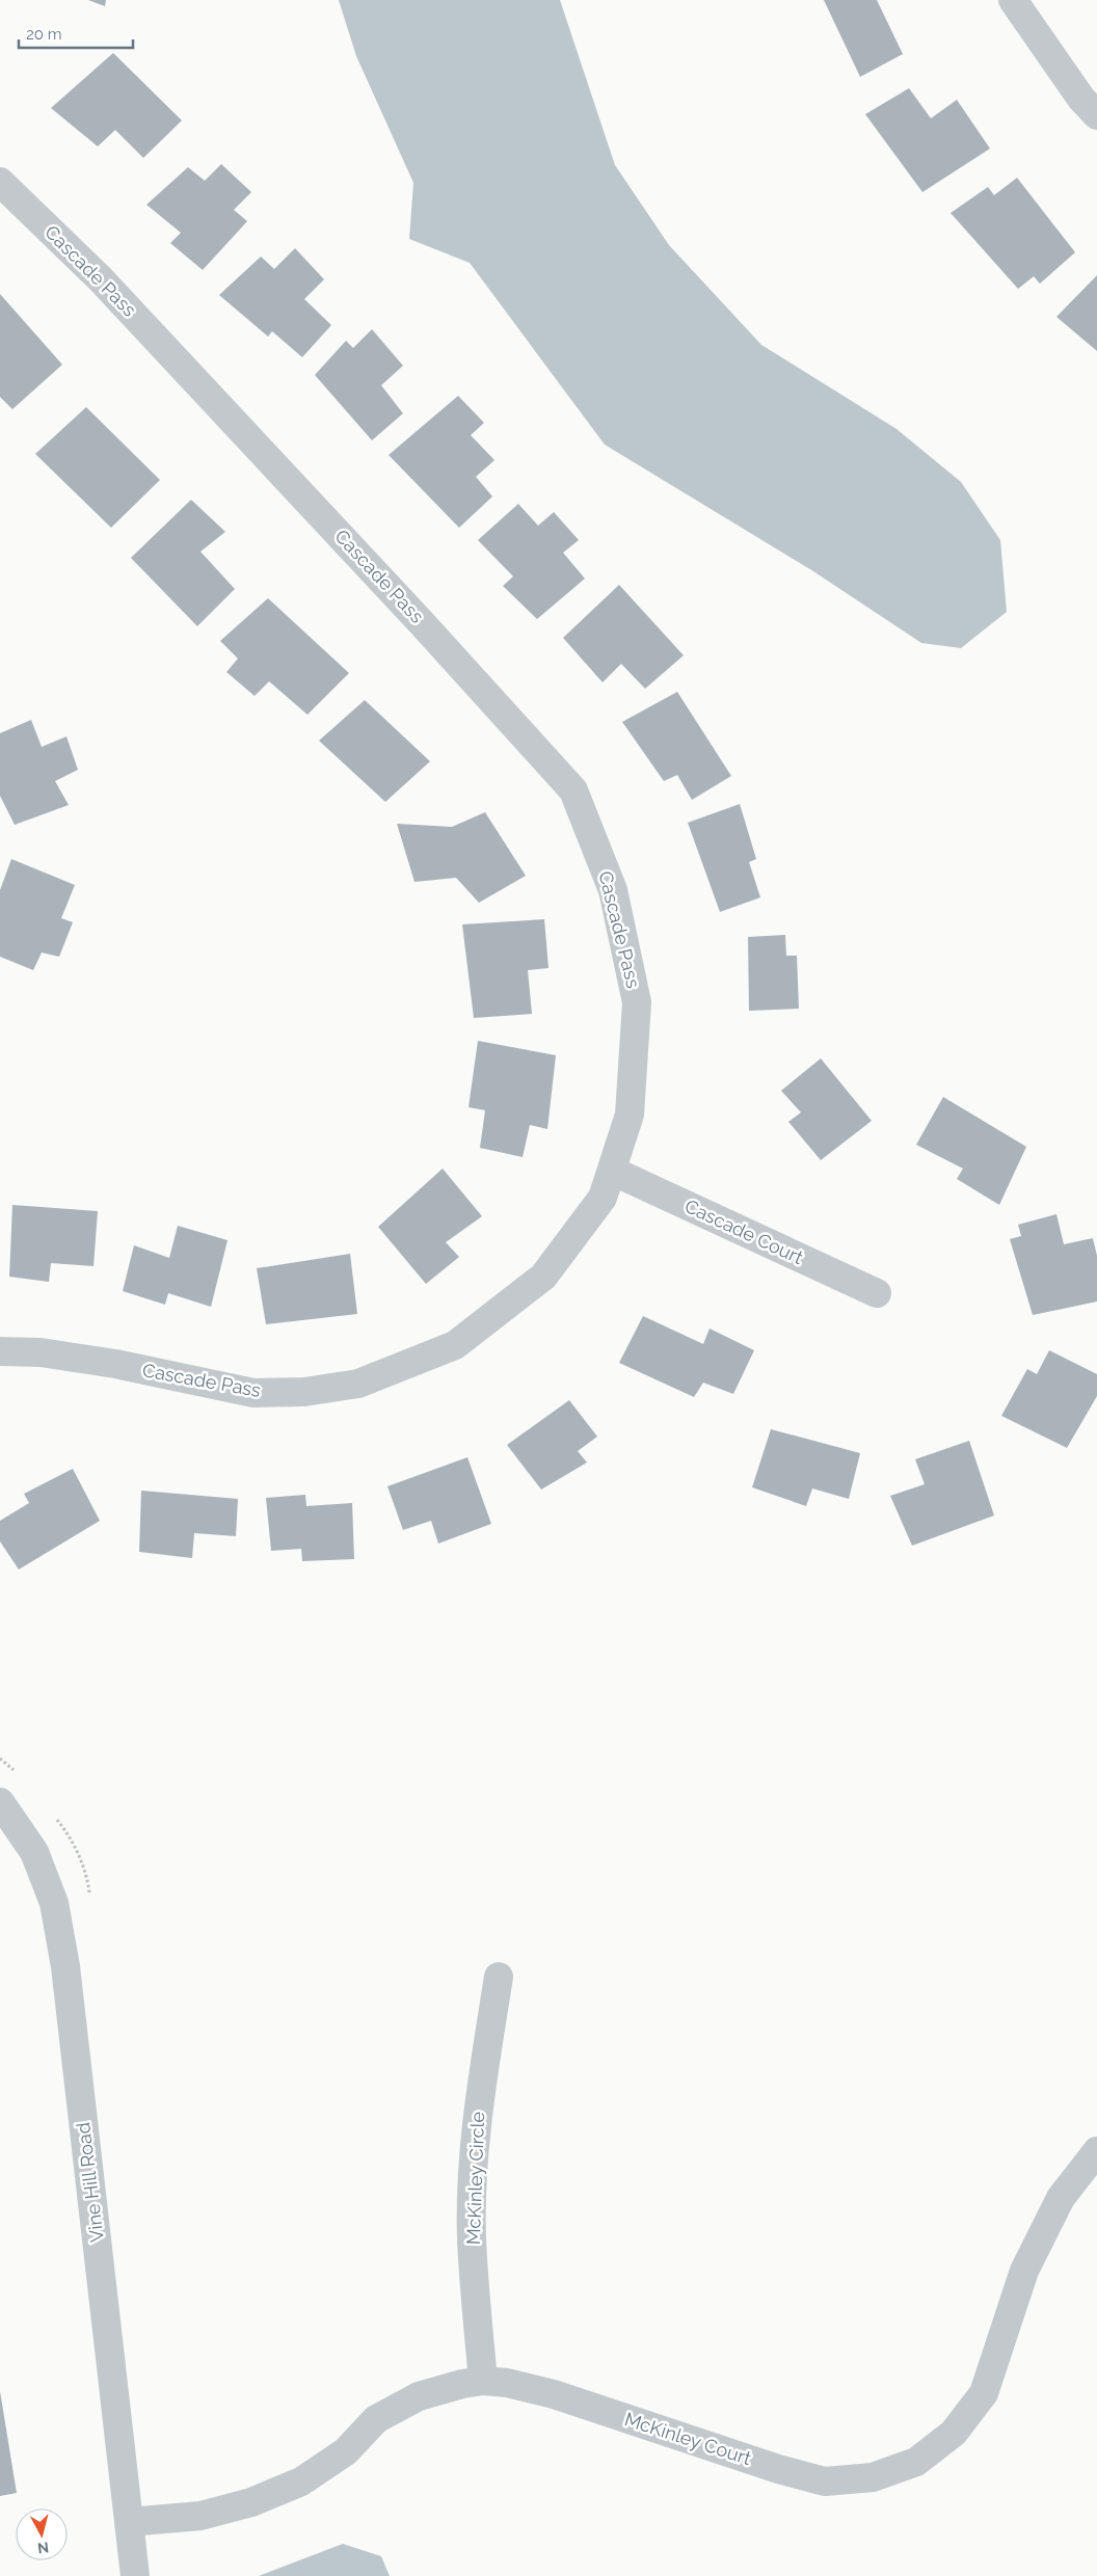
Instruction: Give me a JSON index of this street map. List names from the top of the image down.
{
  "streets": {
    "street": [
      "Cascade Pass",
      "Cascade Court",
      "McKinley Circle",
      "Vine Hill Road",
      "McKinley Court"
    ]
  },
  "crossings": [
    ["Cascade Pass", "Cascade Court"],
    ["McKinley Circle", "McKinley Court"],
    ["Vine Hill Road", "McKinley Court"]
  ],
  "scale_bar": "20 m",
  "north": "bottom"
}
